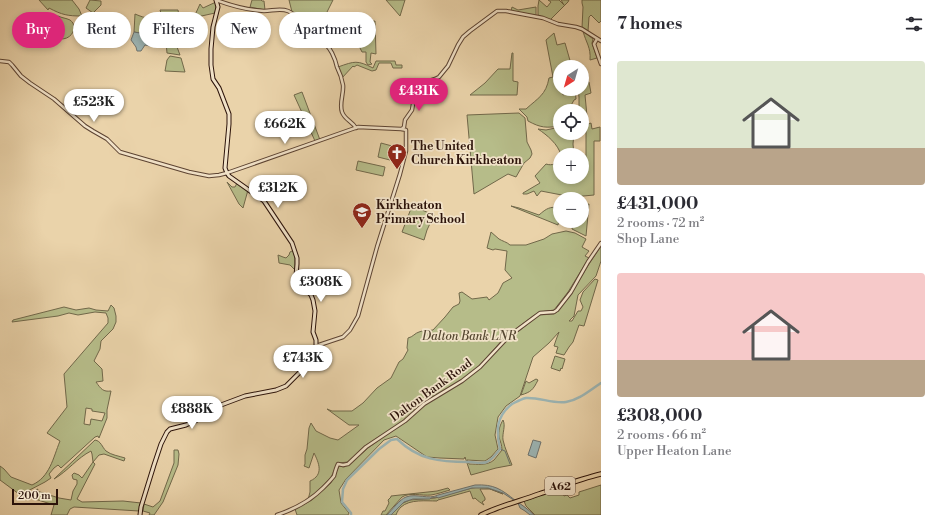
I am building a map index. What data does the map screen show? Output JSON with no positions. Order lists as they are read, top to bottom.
{
  "streets": {
    "main road": ["A62"],
    "street": ["Dalton Bank Road"]
  },
  "parks": ["Dalton Bank LNR"],
  "places": {
    "church": ["The United Church Kirkheaton"],
    "school or university": ["Kirkheaton Primary School"]
  },
  "scale_bar": "200 m",
  "north": "bottom left",
  "page": {
    "heading": "7 homes",
    "chip": [
      "Buy",
      "Rent",
      "Filters",
      "New",
      "Apartment"
    ],
    "list": [
      {
        "name": "£431,000",
        "note": "2 rooms · 72 m² · Shop Lane"
      },
      {
        "name": "£308,000",
        "note": "2 rooms · 66 m² · Upper Heaton Lane"
      }
    ],
    "map_buttons": ["+", "−"],
    "price": [
      "£431K",
      "£523K",
      "£662K",
      "£312K",
      "£308K",
      "£743K",
      "£888K"
    ],
    "scale": "200 m"
  }
}
